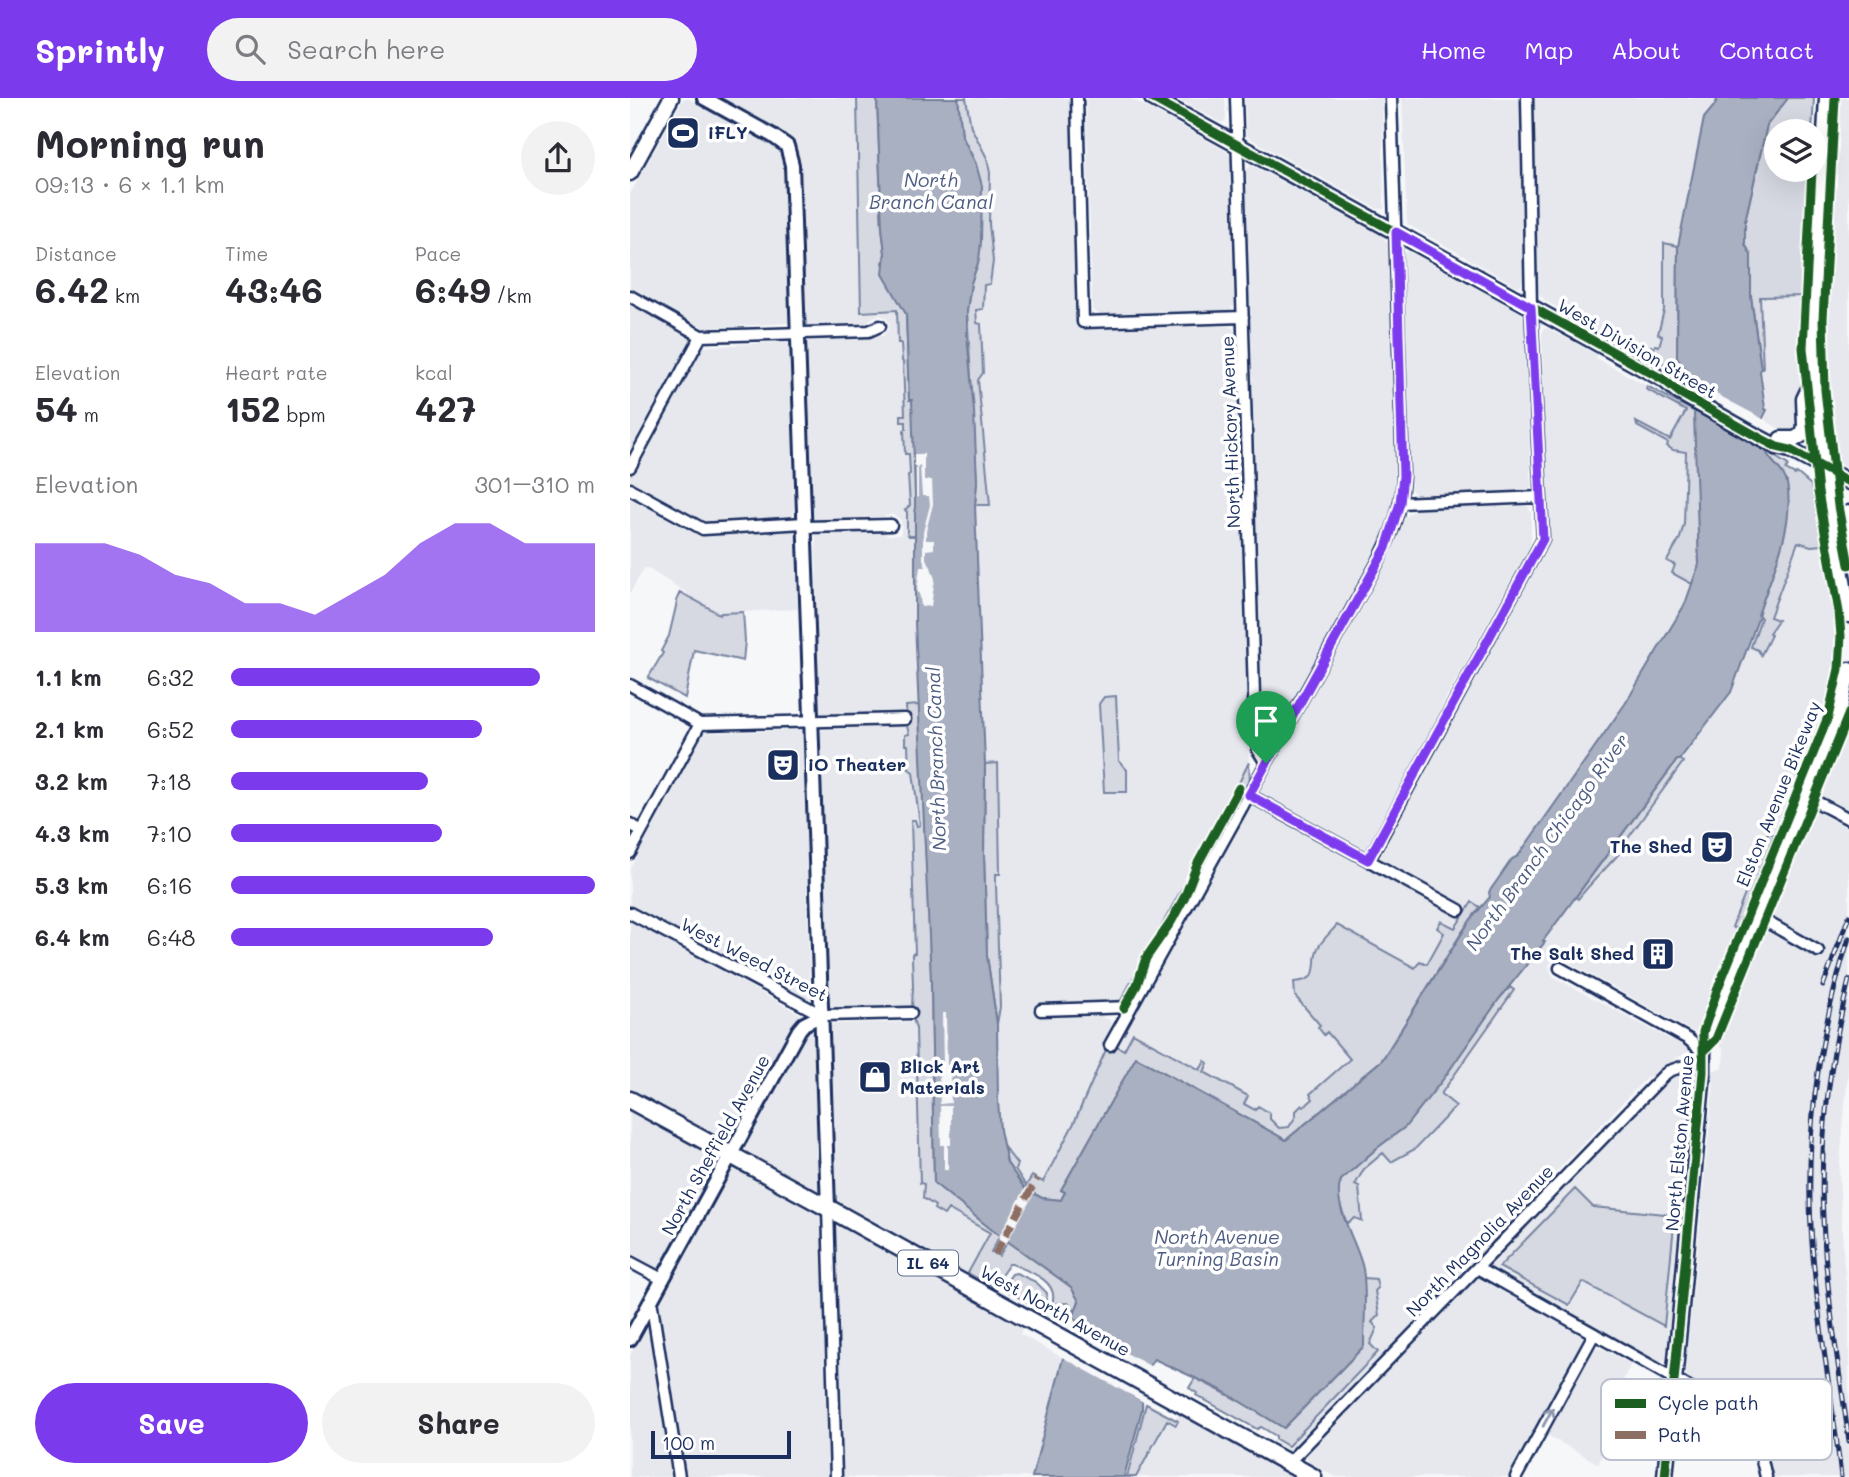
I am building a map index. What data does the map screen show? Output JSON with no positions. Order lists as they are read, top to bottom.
{
  "streets": {
    "main road": [
      "West Division Street",
      "North Elston Avenue",
      "IL 64",
      "West North Avenue"
    ],
    "street": [
      "North Hickory Avenue",
      "West Weed Street",
      "North Sheffield Avenue",
      "North Magnolia Avenue"
    ],
    "cycle path": ["Elston Avenue Bikeway"]
  },
  "crossings": [
    ["West Division Street", "North Hickory Avenue"],
    ["West Weed Street", "North Sheffield Avenue"],
    ["North Elston Avenue", "North Magnolia Avenue"],
    ["North Sheffield Avenue", "West North Avenue"],
    ["North Magnolia Avenue", "West North Avenue"]
  ],
  "water": ["North Branch Canal", "North Branch Chicago River", "North Avenue Turning Basin"],
  "places": {
    "sports": ["iFLY"],
    "theatre": ["iO Theater", "The Shed"],
    "building": ["The Salt Shed"],
    "shop": ["Blick Art Materials"]
  },
  "legend": ["Cycle path", "Path"],
  "scale_bar": "100 m",
  "page": {
    "header": "Sprintly",
    "search": "Search here",
    "nav": [
      "Home",
      "Map",
      "About",
      "Contact"
    ],
    "heading": ["Morning run", "09:13 · 6 × 1.1 km"],
    "stats": [
      ["Distance", "6.42 km"],
      ["Time", "43:46"],
      ["Pace", "6:49 /km"],
      ["Elevation", "54 m"],
      ["Heart rate", "152 bpm"],
      ["kcal", "427"]
    ],
    "chart": ["Elevation", "301–310 m"],
    "list": [
      {
        "name": "1.1 km",
        "note": "6:32"
      },
      {
        "name": "2.1 km",
        "note": "6:52"
      },
      {
        "name": "3.2 km",
        "note": "7:18"
      },
      {
        "name": "4.3 km",
        "note": "7:10"
      },
      {
        "name": "5.3 km",
        "note": "6:16"
      },
      {
        "name": "6.4 km",
        "note": "6:48"
      }
    ],
    "buttons": ["Save", "Share"],
    "scale": "100 m"
  }
}
